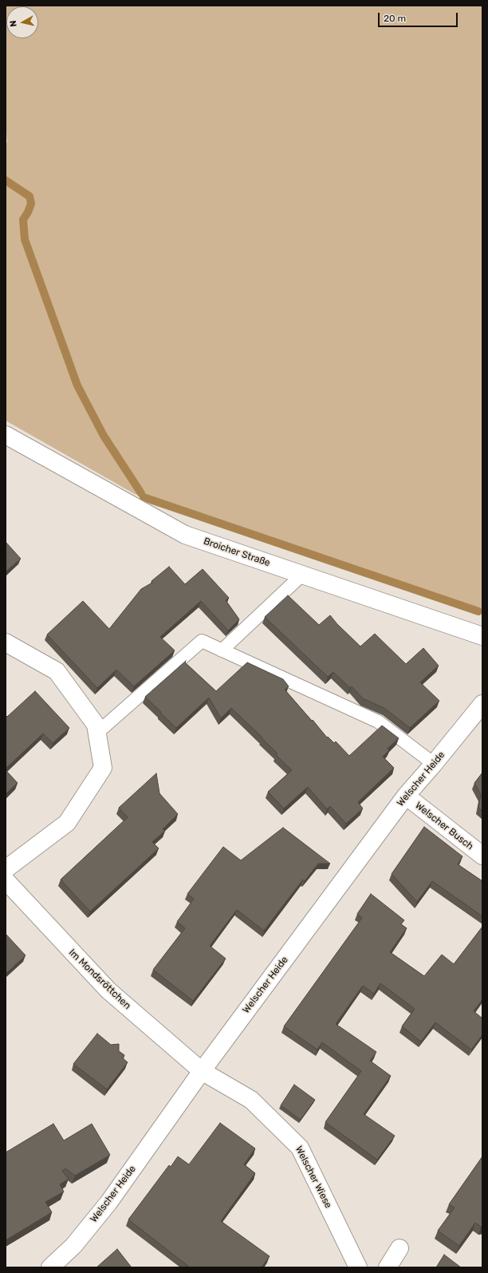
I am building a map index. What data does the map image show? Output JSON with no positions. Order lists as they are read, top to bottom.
{
  "streets": {
    "street": [
      "Broicher Straße",
      "Welscher Heide",
      "Welscher Busch",
      "Im Mondsröttchen",
      "Welscher Wiese"
    ]
  },
  "crossings": [
    ["Welscher Heide", "Welscher Busch"],
    ["Welscher Heide", "Im Mondsröttchen"],
    ["Welscher Heide", "Welscher Wiese"],
    ["Im Mondsröttchen", "Welscher Wiese"]
  ],
  "scale_bar": "20 m",
  "north": "left"
}
